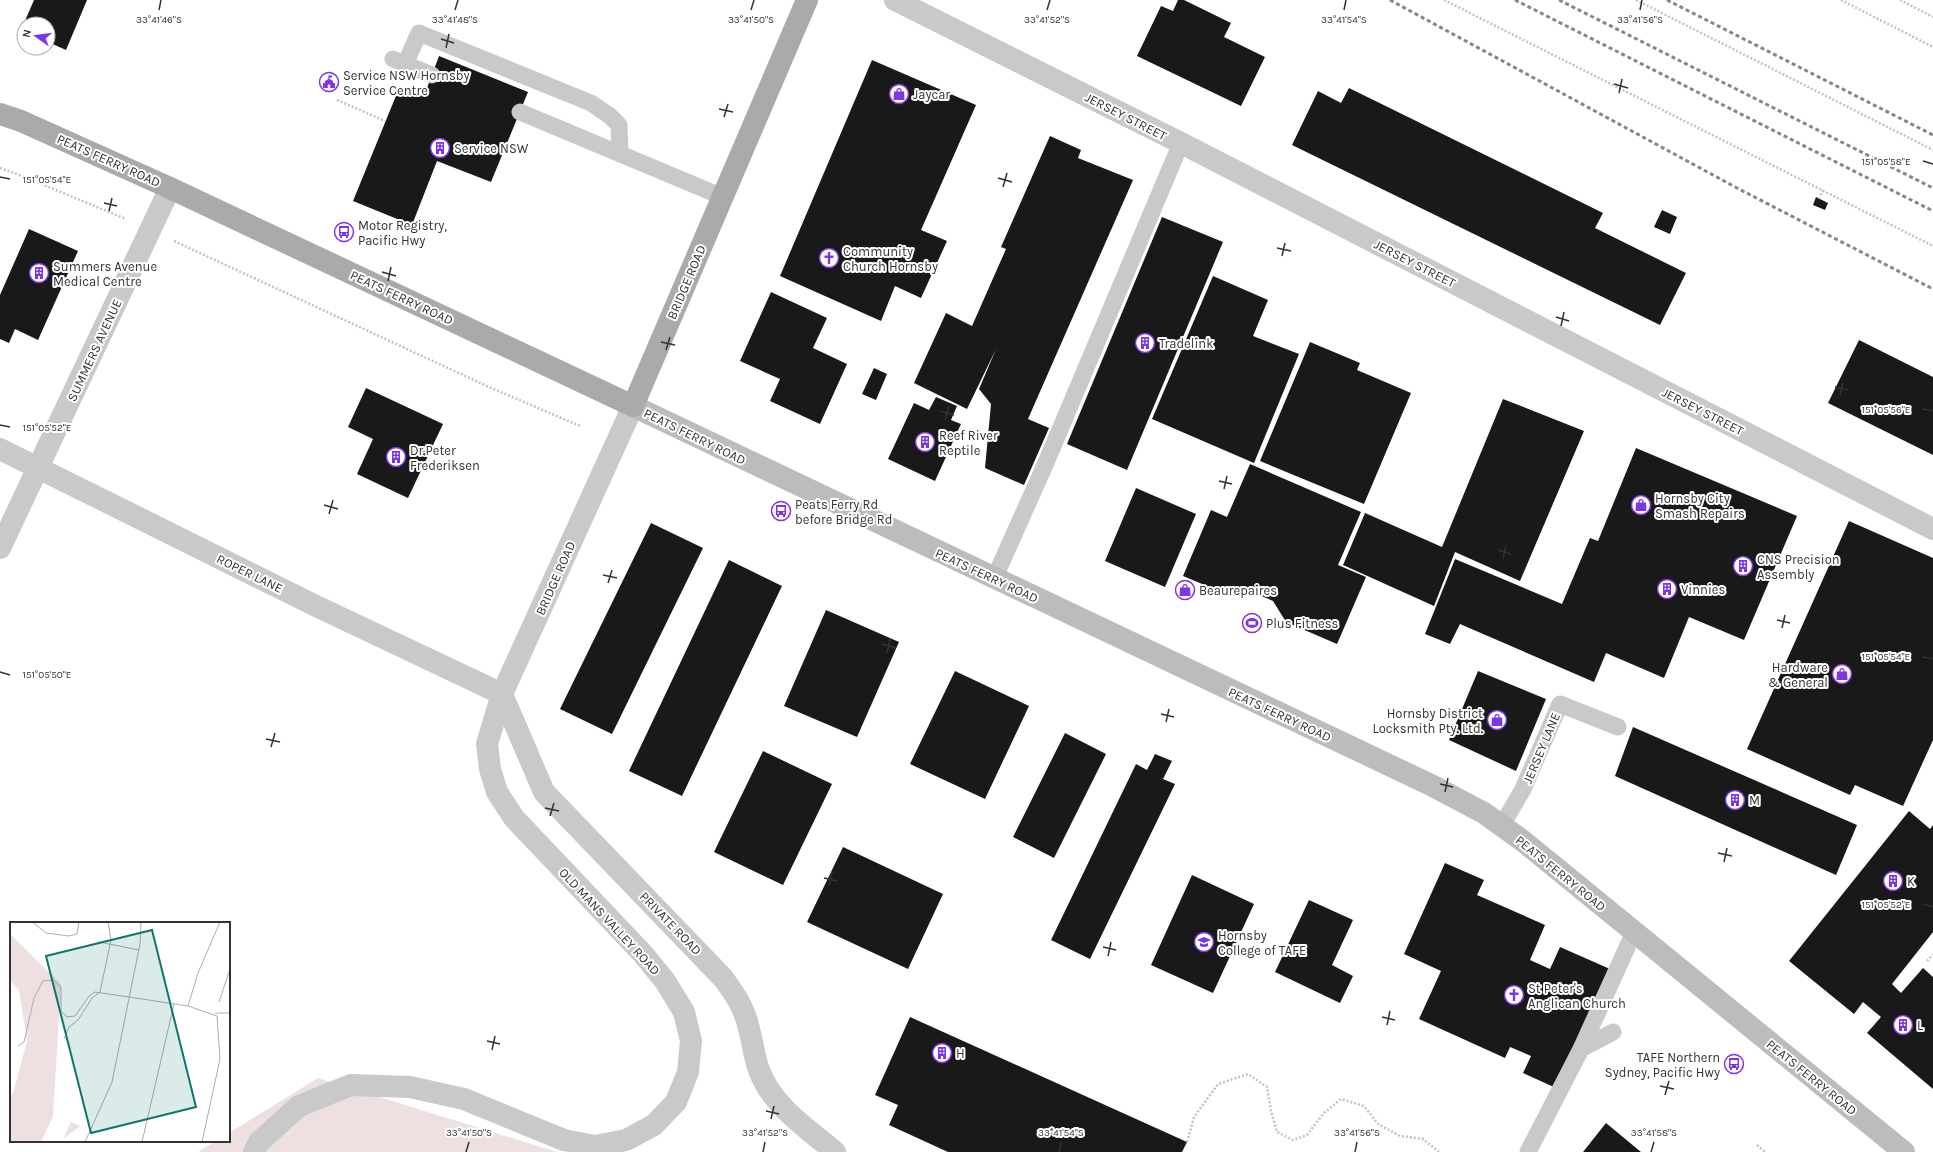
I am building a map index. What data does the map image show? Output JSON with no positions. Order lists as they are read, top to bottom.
{
  "streets": {
    "main road": ["PEATS FERRY ROAD", "BRIDGE ROAD"],
    "street": [
      "JERSEY STREET",
      "SUMMERS AVENUE",
      "ROPER LANE",
      "OLD MANS VALLEY ROAD",
      "PRIVATE ROAD"
    ],
    "lane": ["JERSEY LANE"]
  },
  "crossings": [
    ["PEATS FERRY ROAD", "BRIDGE ROAD"],
    ["PEATS FERRY ROAD", "SUMMERS AVENUE"],
    ["PEATS FERRY ROAD", "JERSEY LANE"],
    ["BRIDGE ROAD", "ROPER LANE"],
    ["BRIDGE ROAD", "OLD MANS VALLEY ROAD"],
    ["BRIDGE ROAD", "PRIVATE ROAD"],
    ["SUMMERS AVENUE", "ROPER LANE"],
    ["ROPER LANE", "OLD MANS VALLEY ROAD"],
    ["ROPER LANE", "PRIVATE ROAD"],
    ["OLD MANS VALLEY ROAD", "PRIVATE ROAD"]
  ],
  "places": {
    "public building": ["Service NSW Hornsby Service Centre"],
    "shop": [
      "Jaycar",
      "Hornsby City Smash Repairs",
      "Beaurepaires",
      "Hardware & General",
      "Hornsby District Locksmith Pty. Ltd."
    ],
    "building": [
      "Service NSW",
      "Summers Avenue Medical Centre",
      "Tradelink",
      "Reef River Reptile",
      "Dr.Peter Frederiksen",
      "CNS Precision Assembly",
      "Vinnies",
      "M",
      "K",
      "L",
      "H"
    ],
    "bus stop": ["Motor Registry, Pacific Hwy", "Peats Ferry Rd before Bridge Rd", "TAFE Northern Sydney, Pacific Hwy"],
    "church": ["Community Church Hornsby", "St Peter's Anglican Church"],
    "sports": ["Plus Fitness"],
    "school or university": ["Hornsby College of TAFE"]
  },
  "north": "left",
  "coordinates": [
    "33°41'46\"S",
    "33°41'48\"S",
    "33°41'50\"S",
    "33°41'52\"S",
    "33°41'54\"S",
    "33°41'56\"S",
    "151°05'58\"E",
    "151°05'54\"E",
    "151°05'56\"E",
    "151°05'52\"E",
    "151°05'50\"E",
    "33°41'58\"S"
  ]
}
